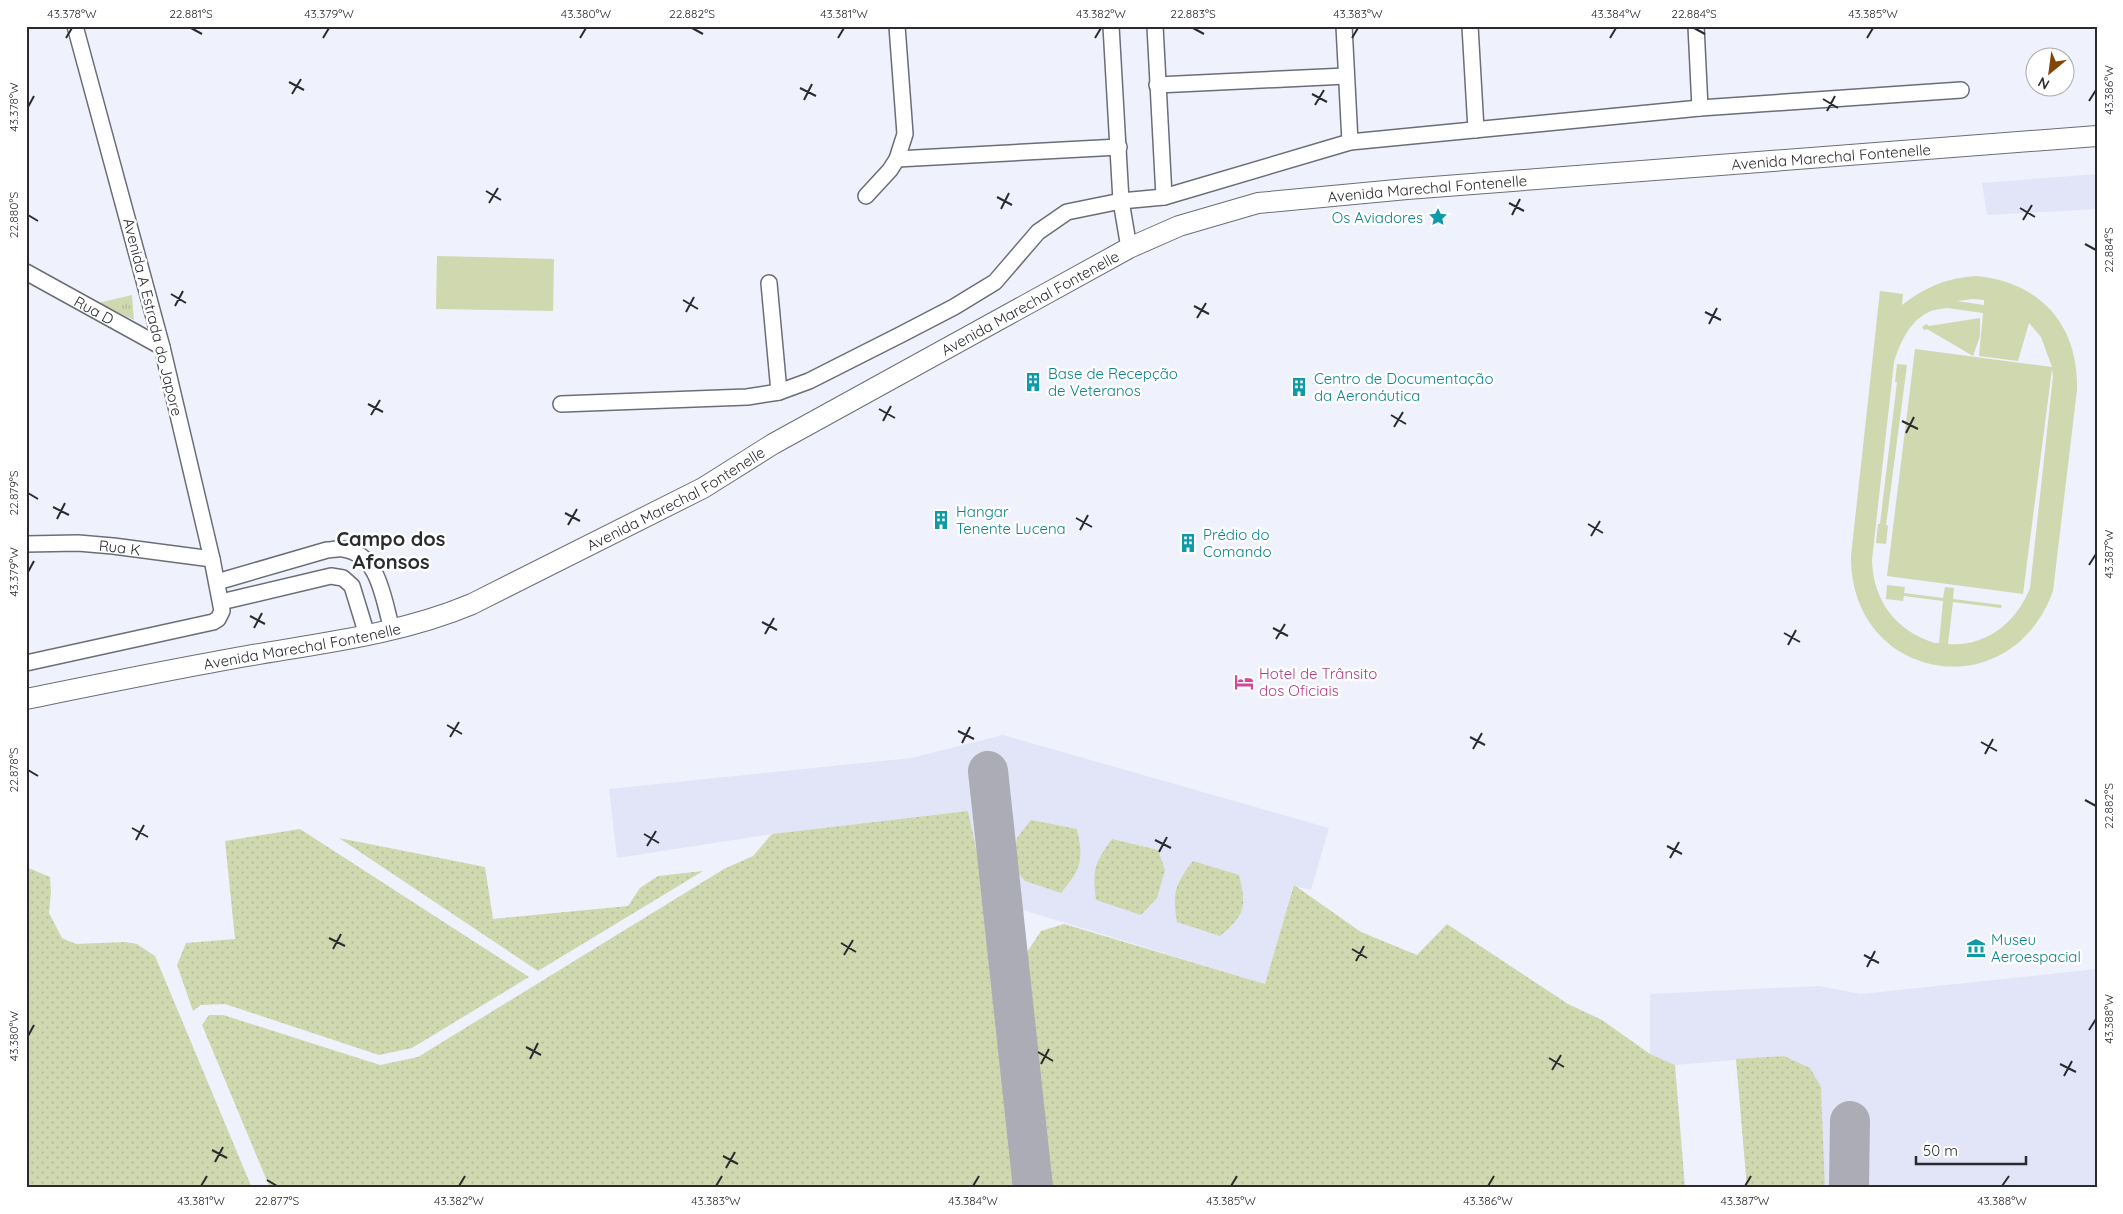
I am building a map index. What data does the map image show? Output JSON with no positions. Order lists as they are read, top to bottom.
{
  "streets": {
    "main road": ["Avenida Marechal Fontenelle"],
    "street": ["Rua D", "Avenida A Estrada do Japore", "Rua K"]
  },
  "crossings": [
    ["Rua D", "Avenida A Estrada do Japore"],
    ["Avenida A Estrada do Japore", "Rua K"]
  ],
  "districts": ["Campo dos Afonsos"],
  "places": {
    "place": ["Os Aviadores"],
    "building": [
      "Base de Recepção de Veteranos",
      "Centro de Documentação da Aeronáutica",
      "Hangar Tenente Lucena",
      "Prédio do Comando"
    ],
    "hotel": ["Hotel de Trânsito dos Oficiais"],
    "museum": ["Museu Aeroespacial"]
  },
  "scale_bar": "50 m",
  "north": "bottom left",
  "coordinates": [
    "43.378°W",
    "22.881°S",
    "43.379°W",
    "43.380°W",
    "22.882°S",
    "43.381°W",
    "43.382°W",
    "22.883°S",
    "43.383°W",
    "43.384°W",
    "22.884°S",
    "43.385°W",
    "43.386°W",
    "22.880°S",
    "22.879°S",
    "43.387°W",
    "22.878°S",
    "43.388°W",
    "22.877°S"
  ]
}
